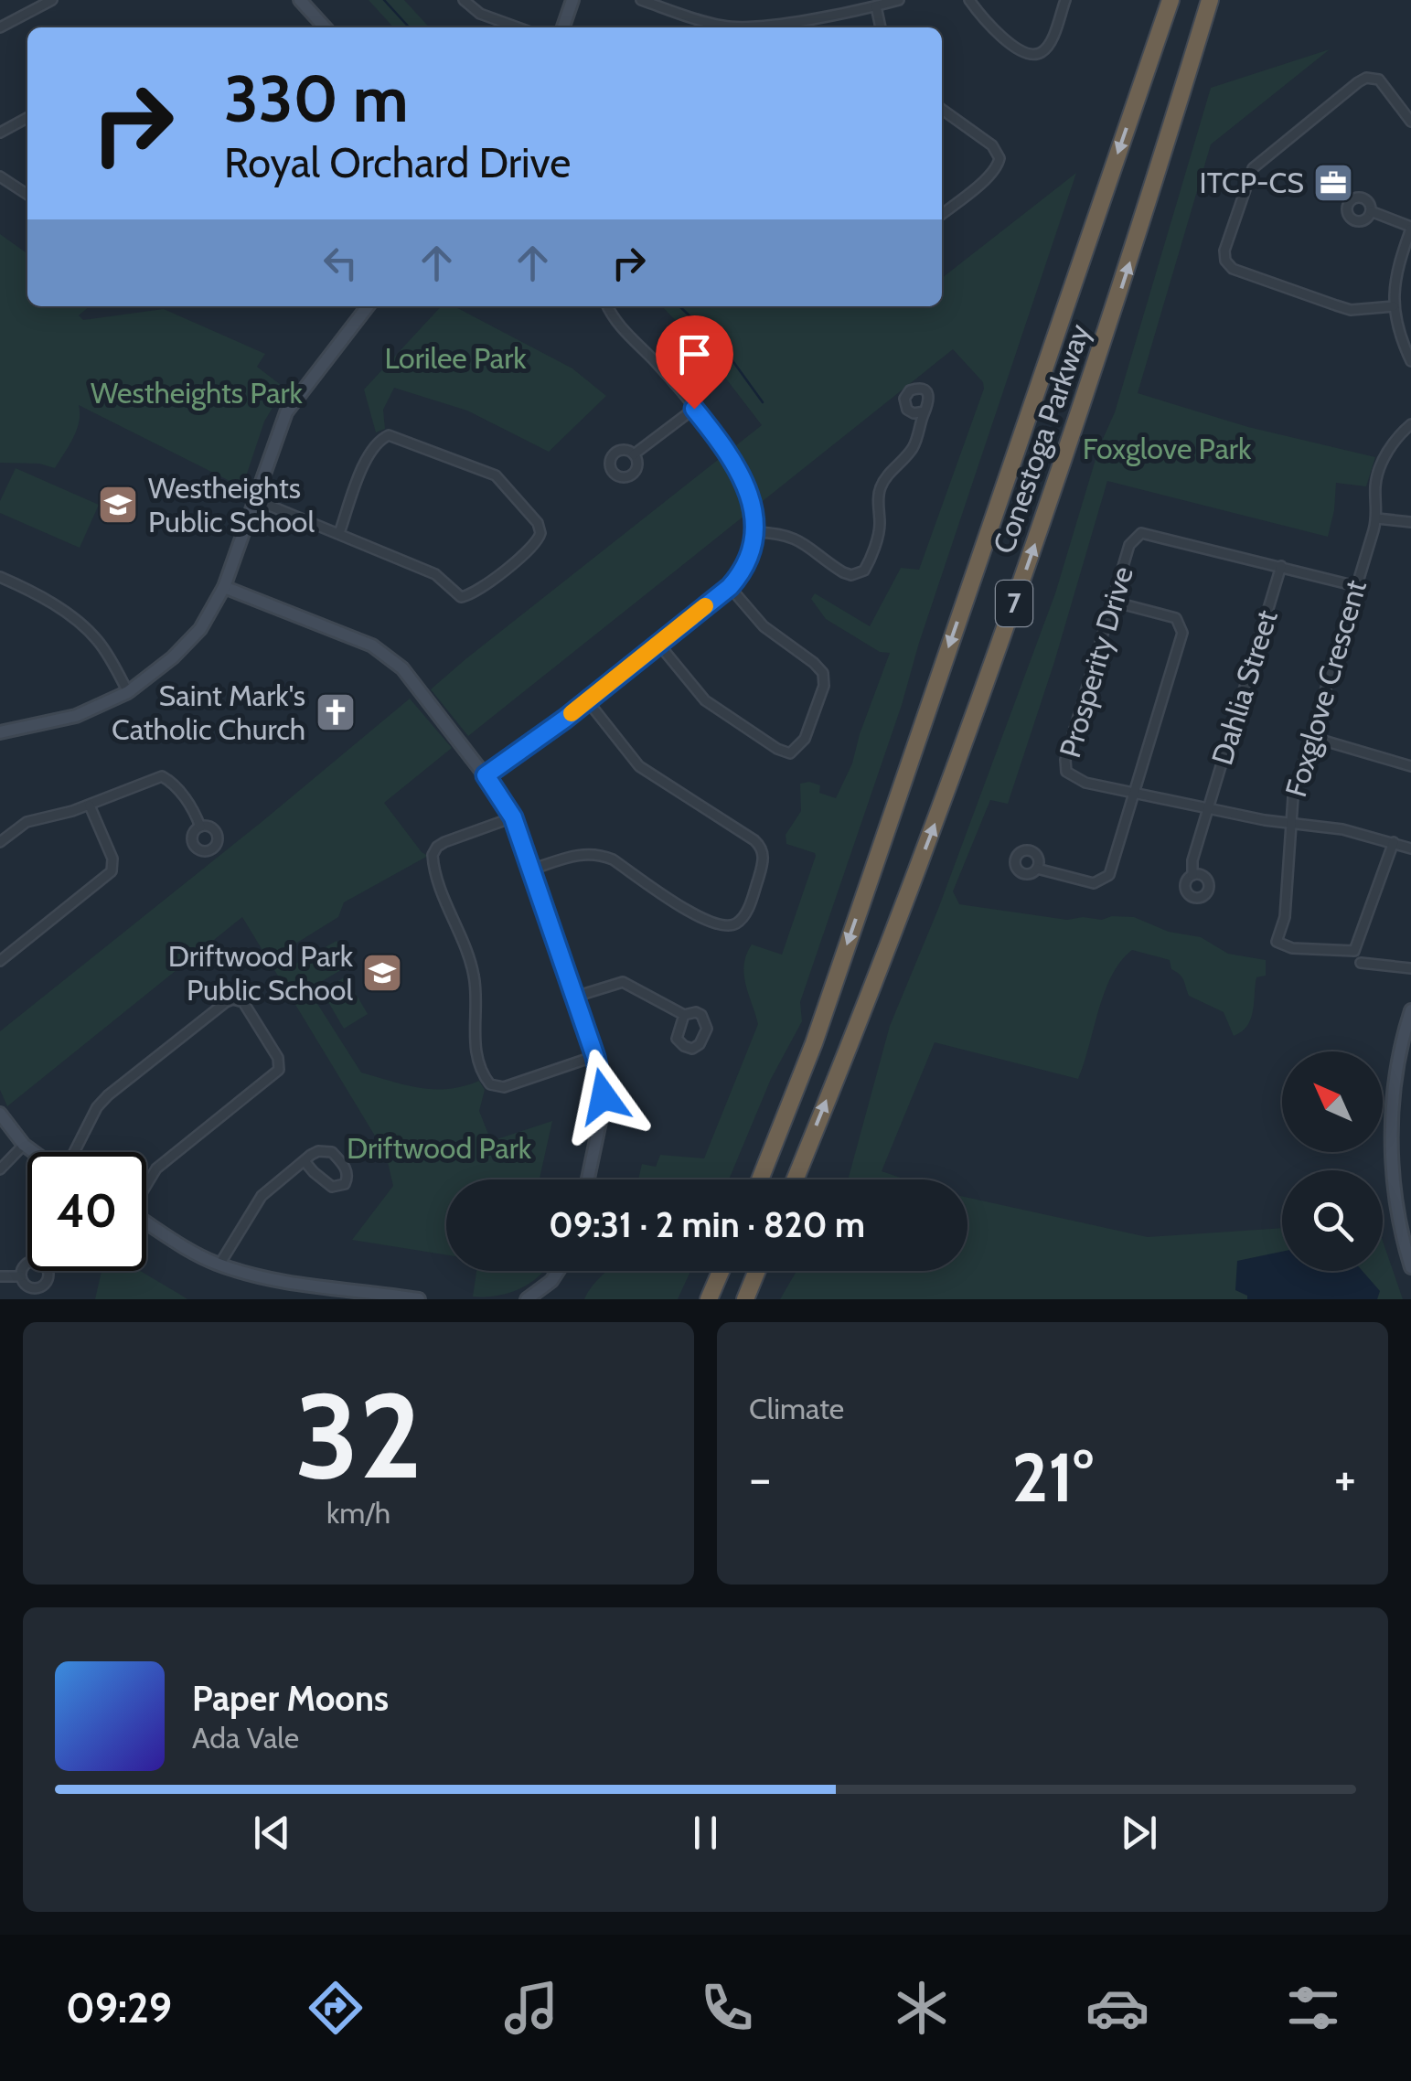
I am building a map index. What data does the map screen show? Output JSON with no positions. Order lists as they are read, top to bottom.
{
  "streets": {
    "highway": ["Conestoga Parkway", "7"],
    "street": ["Prosperity Drive", "Dahlia Street", "Foxglove Crescent"]
  },
  "crossings": [
    ["Prosperity Drive", "Dahlia Street"],
    ["Prosperity Drive", "Foxglove Crescent"]
  ],
  "parks": [
    "Lorilee Park",
    "Westheights Park",
    "Foxglove Park",
    "Driftwood Park"
  ],
  "places": {
    "office": ["ITCP-CS"],
    "school or university": ["Westheights Public School", "Driftwood Park Public School"],
    "church": ["Saint Mark's Catholic Church"]
  },
  "north": "top left",
  "page": {
    "turn": ["330 m", "Royal Orchard Drive"],
    "limit": "40",
    "trip": "09:31 · 2 min · 820 m",
    "tile": [
      ["32", "km/h"],
      "Climate"
    ],
    "heat": ["−", "21°", "+"],
    "song": ["Paper Moons", "Ada Vale"],
    "tabs": "09:29"
  }
}
